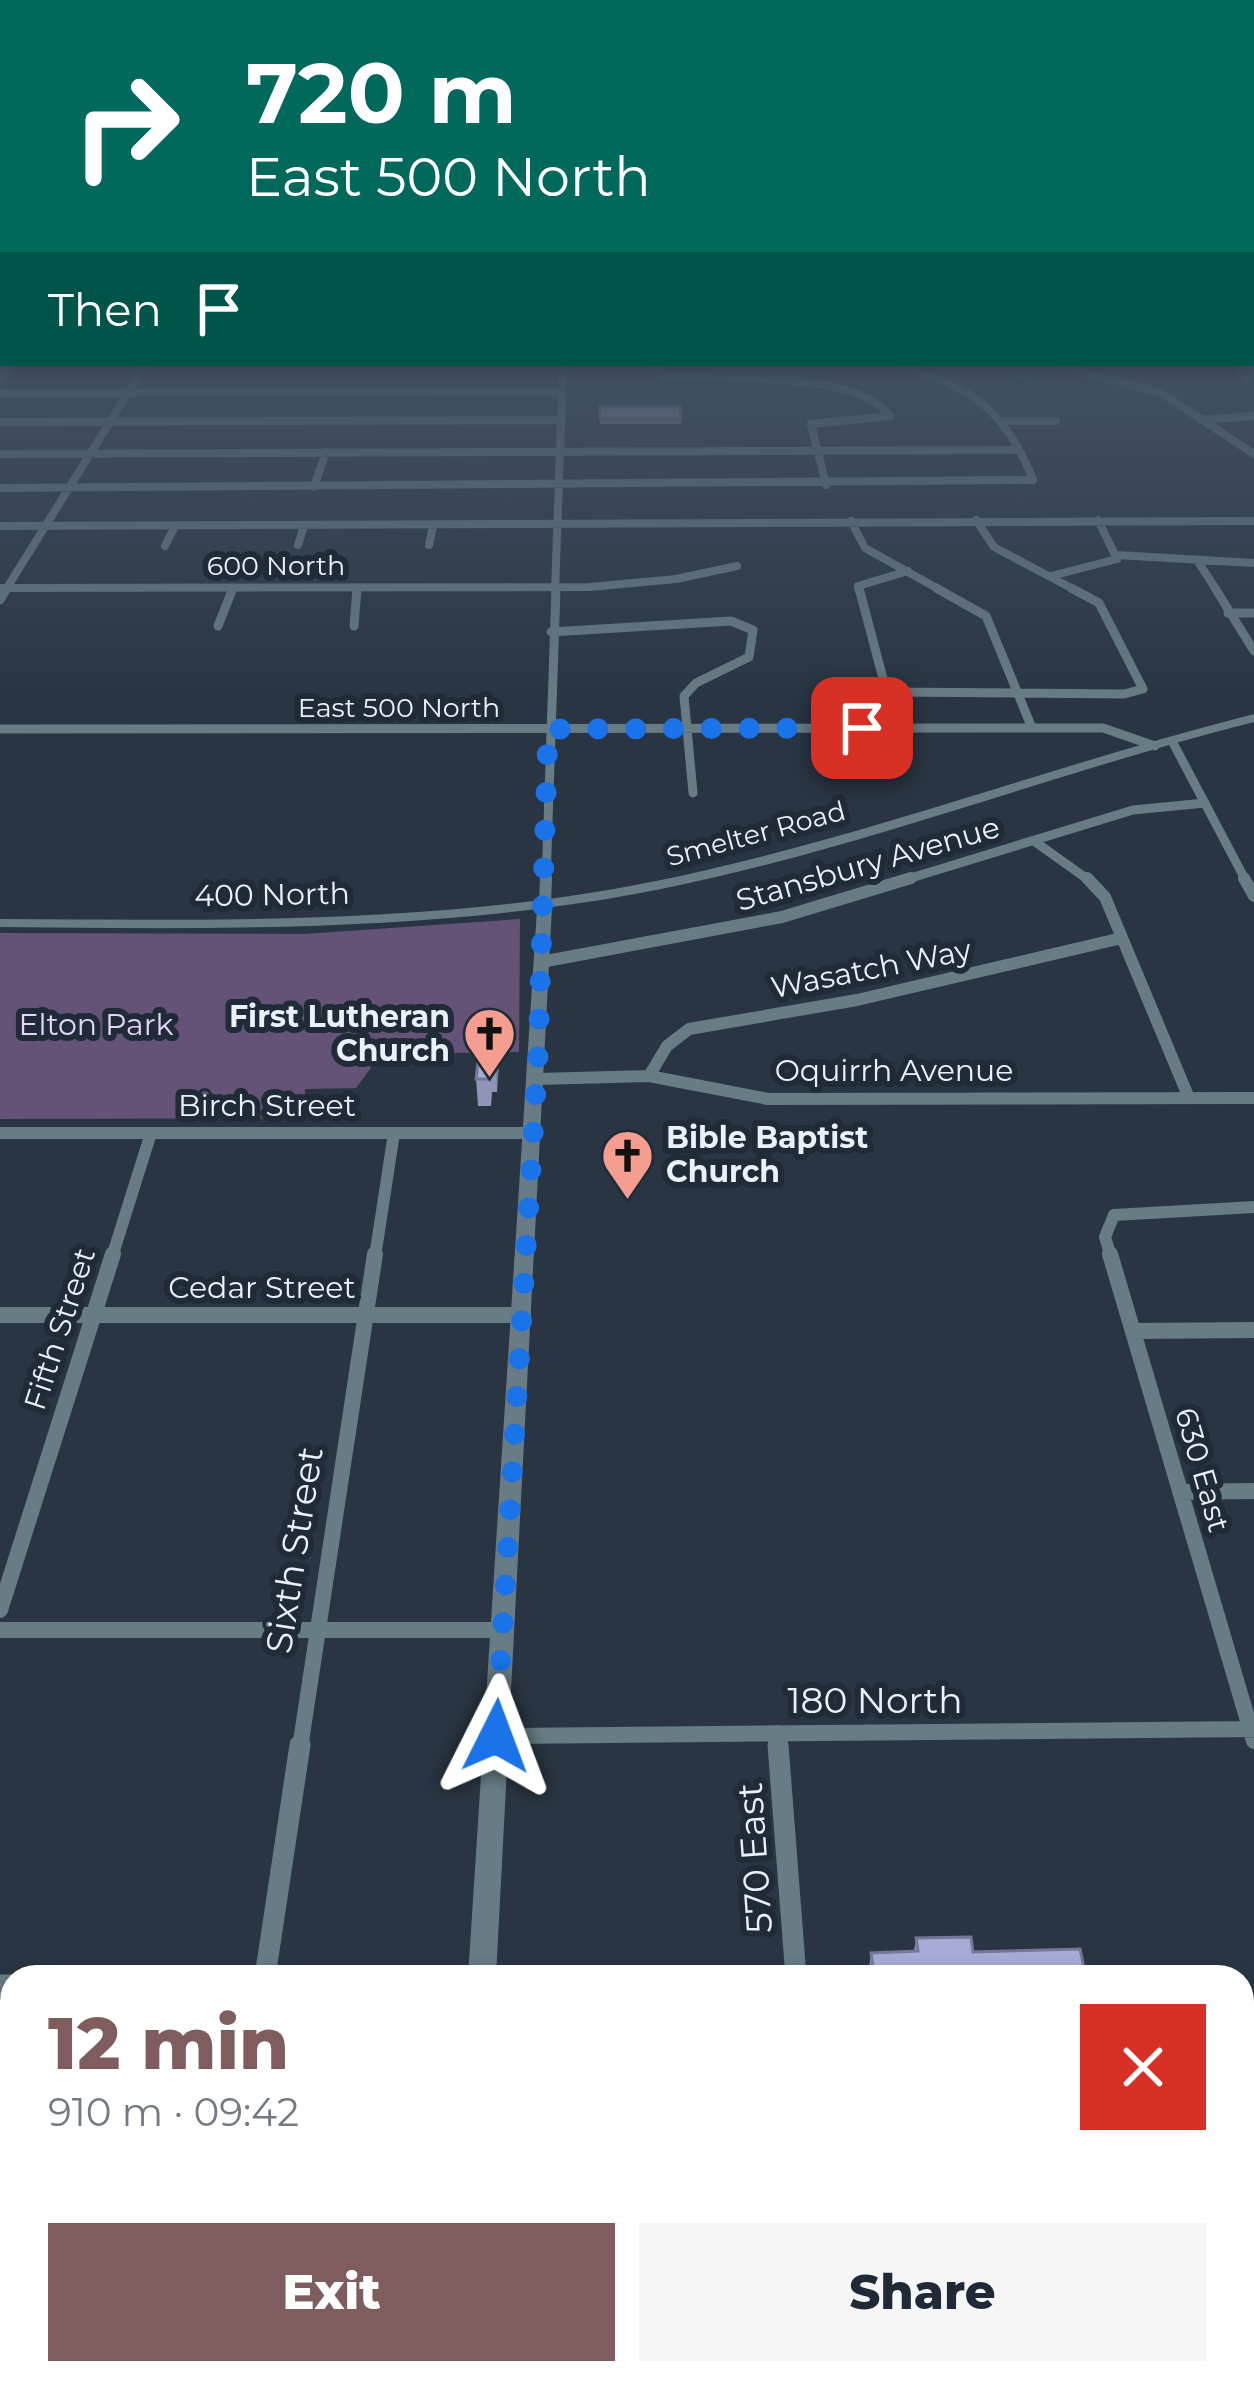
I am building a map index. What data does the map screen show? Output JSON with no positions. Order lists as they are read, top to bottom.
{
  "streets": {
    "street": [
      "600 North",
      "East 500 North",
      "Smelter Road",
      "Stansbury Avenue",
      "400 North",
      "Wasatch Way",
      "Oquirrh Avenue",
      "Birch Street",
      "Cedar Street",
      "Fifth Street",
      "630 East",
      "Sixth Street",
      "180 North",
      "570 East"
    ]
  },
  "crossings": [
    ["East 500 North", "Smelter Road"],
    ["Smelter Road", "400 North"],
    ["Wasatch Way", "Oquirrh Avenue"],
    ["Birch Street", "Fifth Street"],
    ["Birch Street", "Sixth Street"],
    ["Cedar Street", "Fifth Street"],
    ["Cedar Street", "Sixth Street"],
    ["630 East", "180 North"],
    ["180 North", "570 East"]
  ],
  "parks": ["Elton Park"],
  "places": {
    "church": ["First Lutheran Church", "Bible Baptist Church"]
  },
  "page": {
    "turn": ["720 m", "East 500 North"],
    "then": "Then",
    "heading": ["12 min", "910 m · 09:42"],
    "buttons": ["Exit", "Share"]
  }
}
